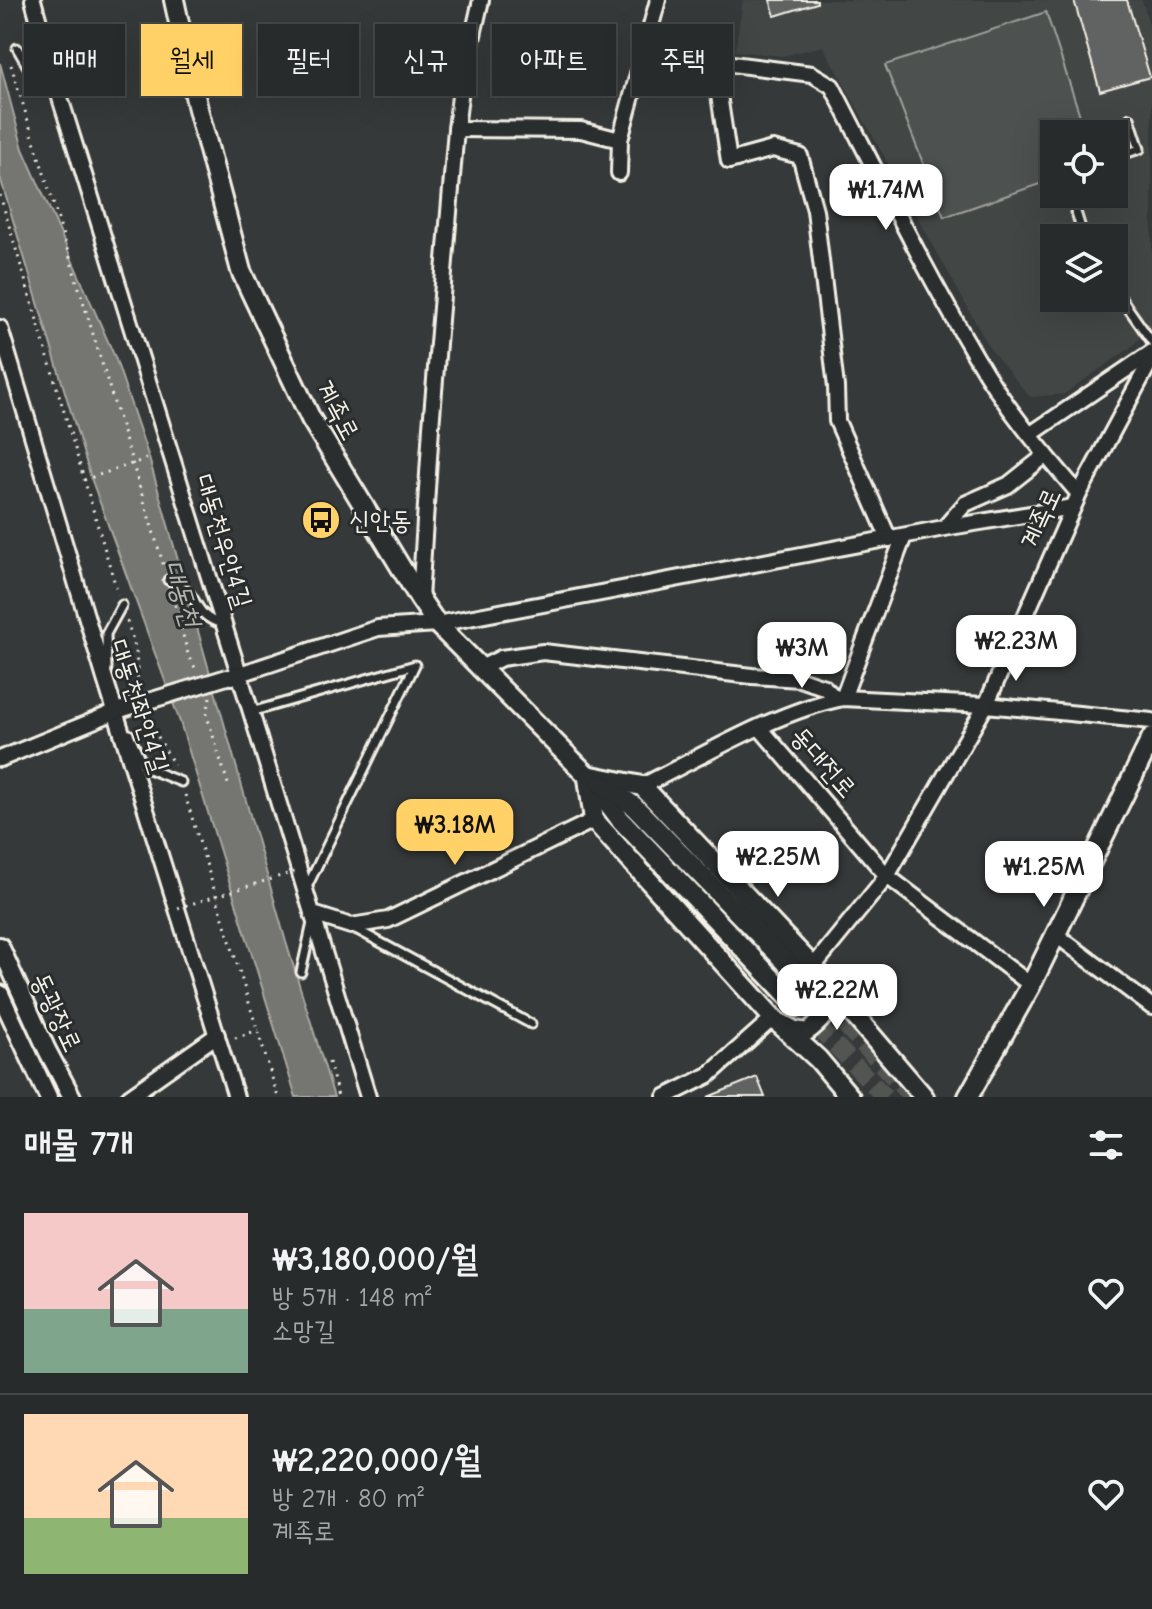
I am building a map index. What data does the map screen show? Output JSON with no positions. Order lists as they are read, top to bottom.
{
  "streets": {
    "main road": ["계족로"],
    "street": [
      "대동천우안4길",
      "대동천좌안4길",
      "동대전로",
      "동광장로"
    ]
  },
  "crossings": [
    ["계족로", "동대전로"]
  ],
  "water": ["대동천"],
  "places": {
    "bus stop": ["신안동"]
  },
  "page": {
    "chip": [
      "매매",
      "월세",
      "필터",
      "신규",
      "아파트",
      "주택"
    ],
    "price": [
      "₩1.74M",
      "₩2.23M",
      "₩3M",
      "₩3.18M",
      "₩2.25M",
      "₩1.25M",
      "₩2.22M"
    ],
    "heading": "매물 7개",
    "list": [
      {
        "name": "₩3,180,000/월",
        "note": "방 5개 · 148 m² · 소망길"
      },
      {
        "name": "₩2,220,000/월",
        "note": "방 2개 · 80 m² · 계족로"
      }
    ]
  }
}
